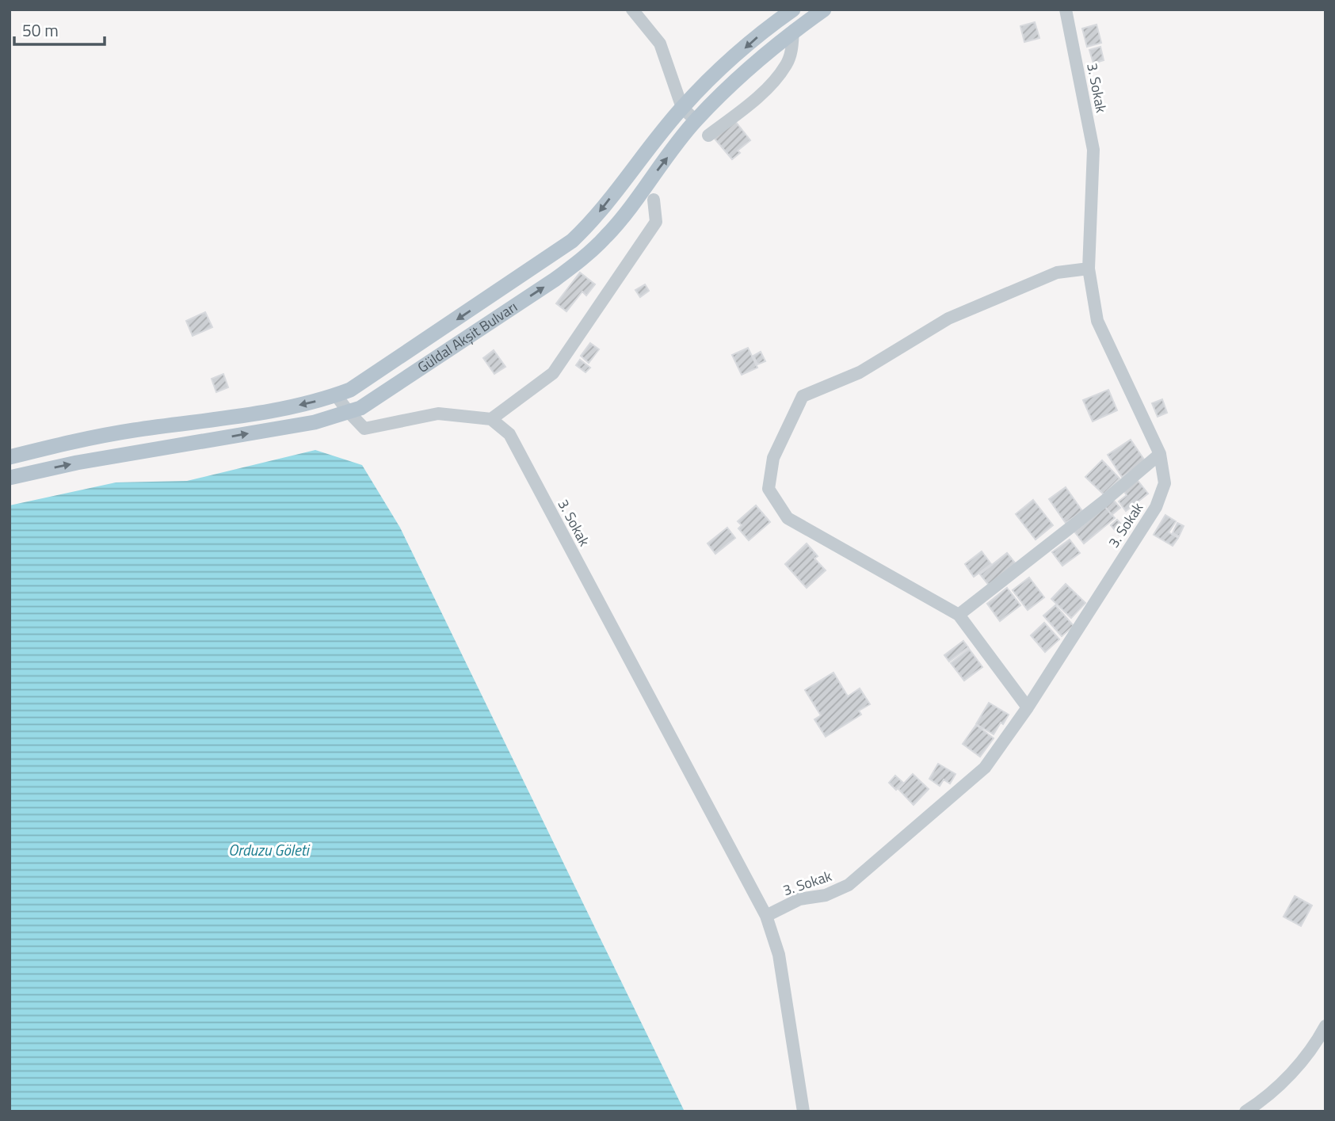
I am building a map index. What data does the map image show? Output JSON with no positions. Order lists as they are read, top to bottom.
{
  "streets": {
    "main road": ["Güldal Akşit Bulvarı"],
    "street": ["3. Sokak"]
  },
  "water": ["Orduzu Göleti"],
  "scale_bar": "50 m"
}
